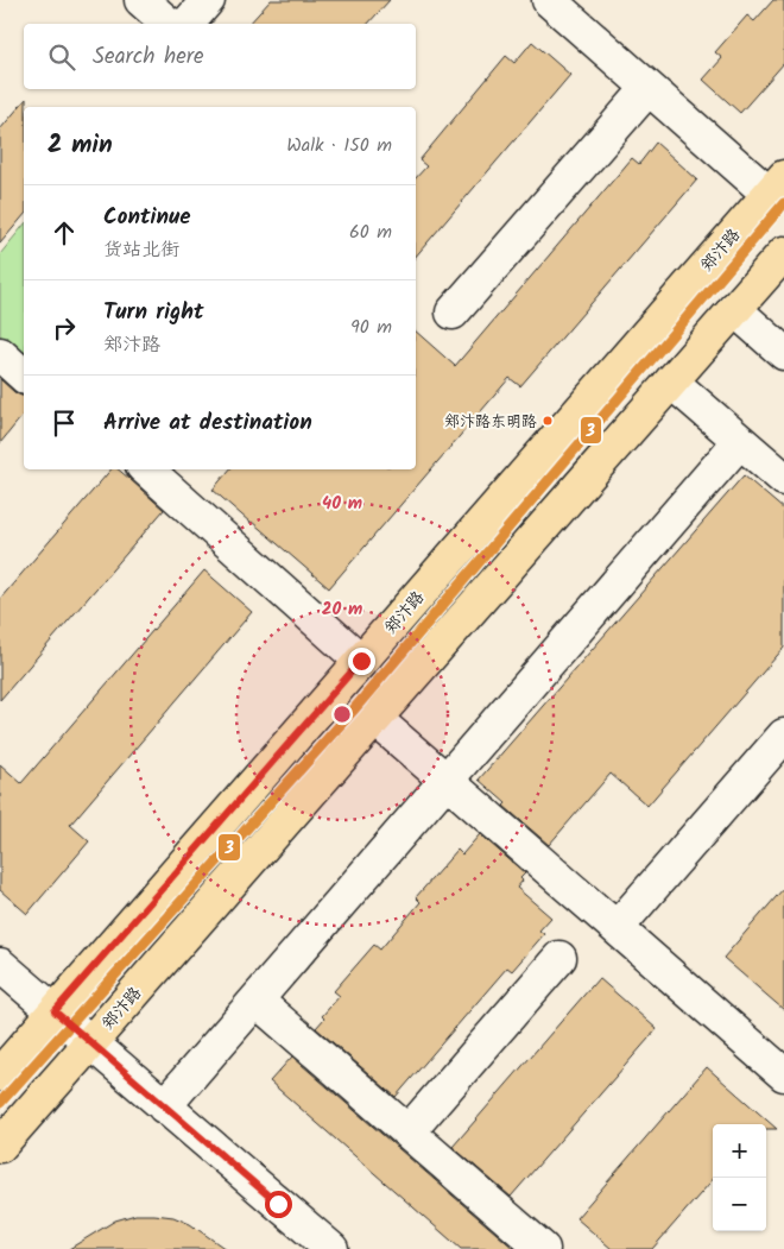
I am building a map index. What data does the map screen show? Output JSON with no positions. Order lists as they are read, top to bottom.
{
  "streets": {
    "main road": ["郑汴路"]
  },
  "places": ["郑汴路东明路"],
  "lines": ["transit line 3"],
  "page": {
    "search": "Search here",
    "heading": ["2 min", "Walk · 150 m"],
    "list": [
      ["Continue", "货站北街", "60 m"],
      ["Turn right", "郑汴路", "90 m"],
      "Arrive at destination"
    ],
    "map_buttons": ["+", "−"]
  },
  "rings": ["40 m", "20 m"]
}
